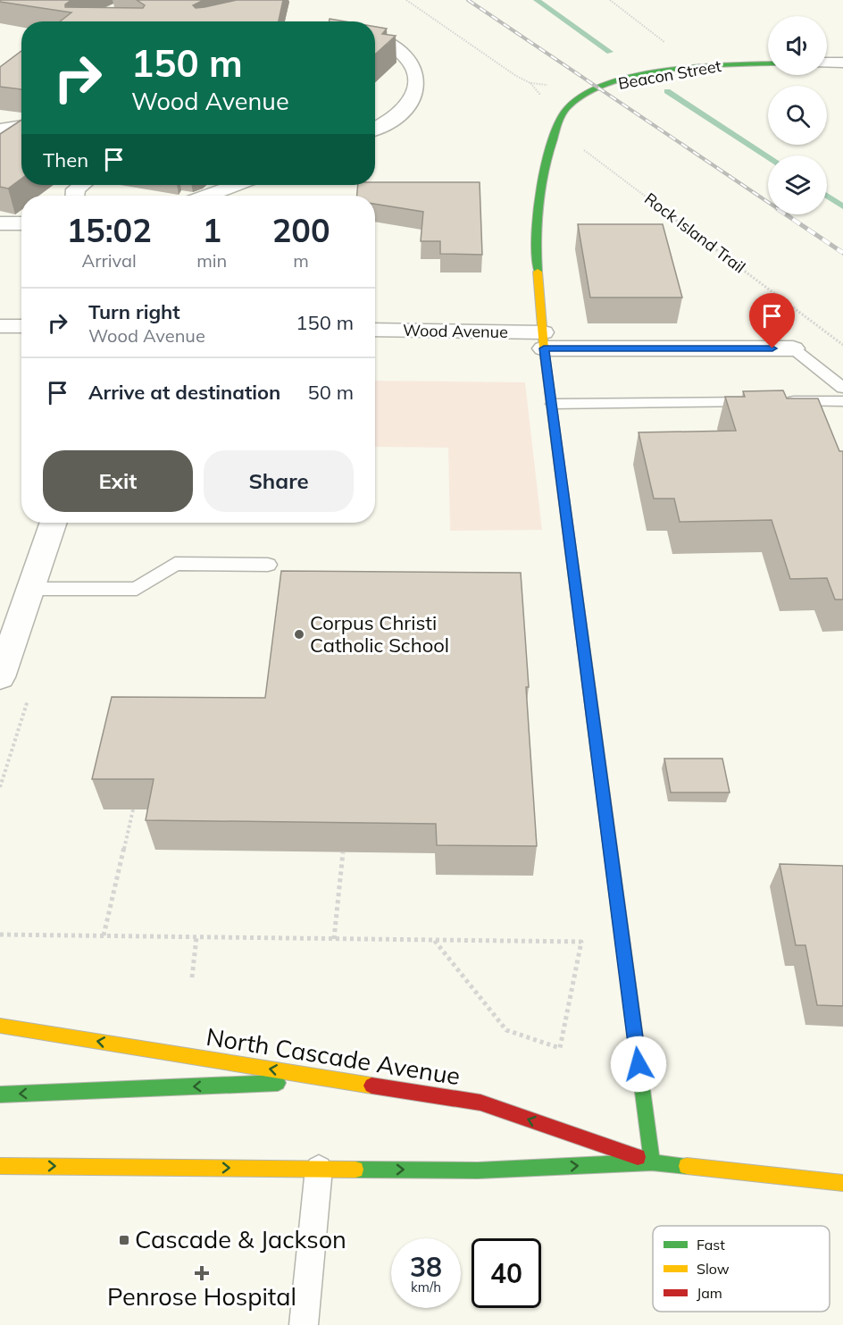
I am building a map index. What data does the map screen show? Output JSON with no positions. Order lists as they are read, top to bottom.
{
  "streets": {
    "street": ["Beacon Street", "Wood Avenue", "North Cascade Avenue"],
    "path": ["Rock Island Trail"]
  },
  "crossings": [
    ["Beacon Street", "Wood Avenue"]
  ],
  "places": {
    "other": ["Corpus Christi Catholic School"],
    "transit": ["Cascade & Jackson"],
    "health": ["Penrose Hospital"]
  },
  "legend": ["Fast", "Slow", "Jam"],
  "page": {
    "turn": ["150 m", "Wood Avenue"],
    "then": "Then",
    "eta": [
      "15:02",
      "Arrival",
      "1",
      "min",
      "200",
      "m"
    ],
    "list": [
      {
        "name": "Turn right",
        "note": "Wood Avenue",
        "value": "150 m"
      },
      {
        "name": "Arrive at destination",
        "value": "50 m"
      }
    ],
    "buttons": ["Exit", "Share"],
    "speed": "38 km/h",
    "limit": "40"
  }
}
